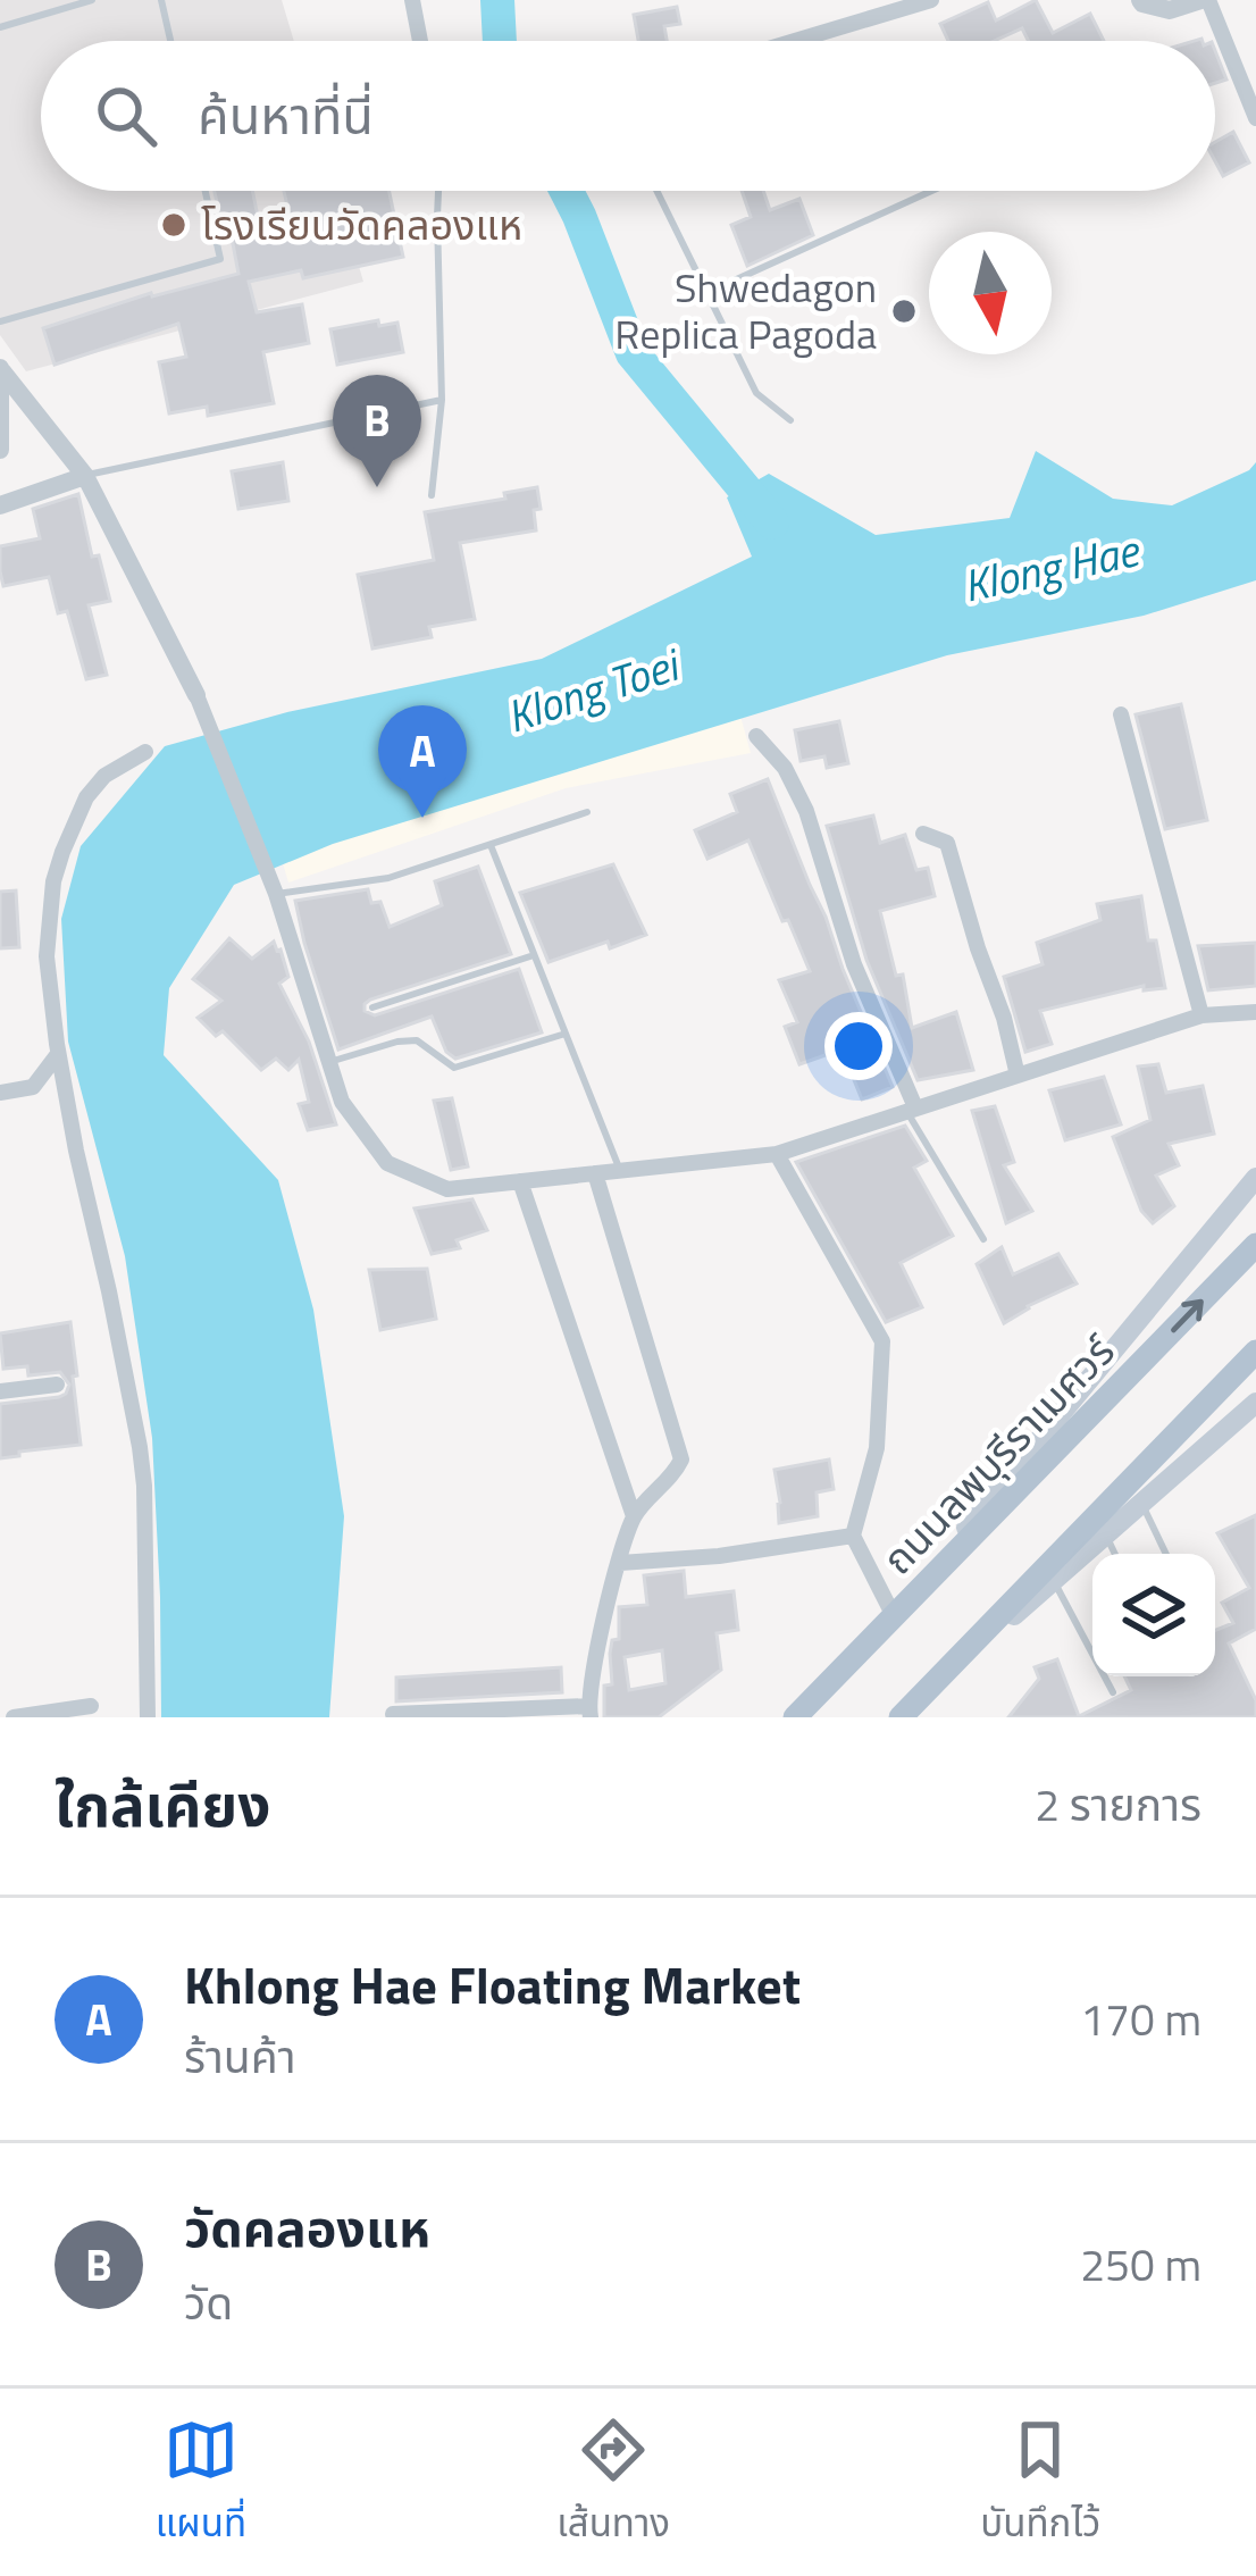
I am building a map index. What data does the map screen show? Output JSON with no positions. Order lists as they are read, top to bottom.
{
  "streets": {
    "main road": ["ถนนลพบุรีราเมศวร์"]
  },
  "water": ["Klong Hae", "Klong Toei"],
  "places": ["โรงเรียนวัดคลองแห", "Shwedagon Replica Pagoda"],
  "north": "bottom",
  "page": {
    "search": "ค้นหาที่นี่",
    "pins": ["B", "A"],
    "heading": ["ใกล้เคียง", "2 รายการ"],
    "list": [
      {
        "mark": "A",
        "name": "Khlong Hae Floating Market",
        "note": "ร้านค้า",
        "value": "170 m"
      },
      {
        "mark": "B",
        "name": "วัดคลองแห",
        "note": "วัด",
        "value": "250 m"
      }
    ],
    "nav": ["แผนที่", "เส้นทาง", "บันทึกไว้"]
  }
}
